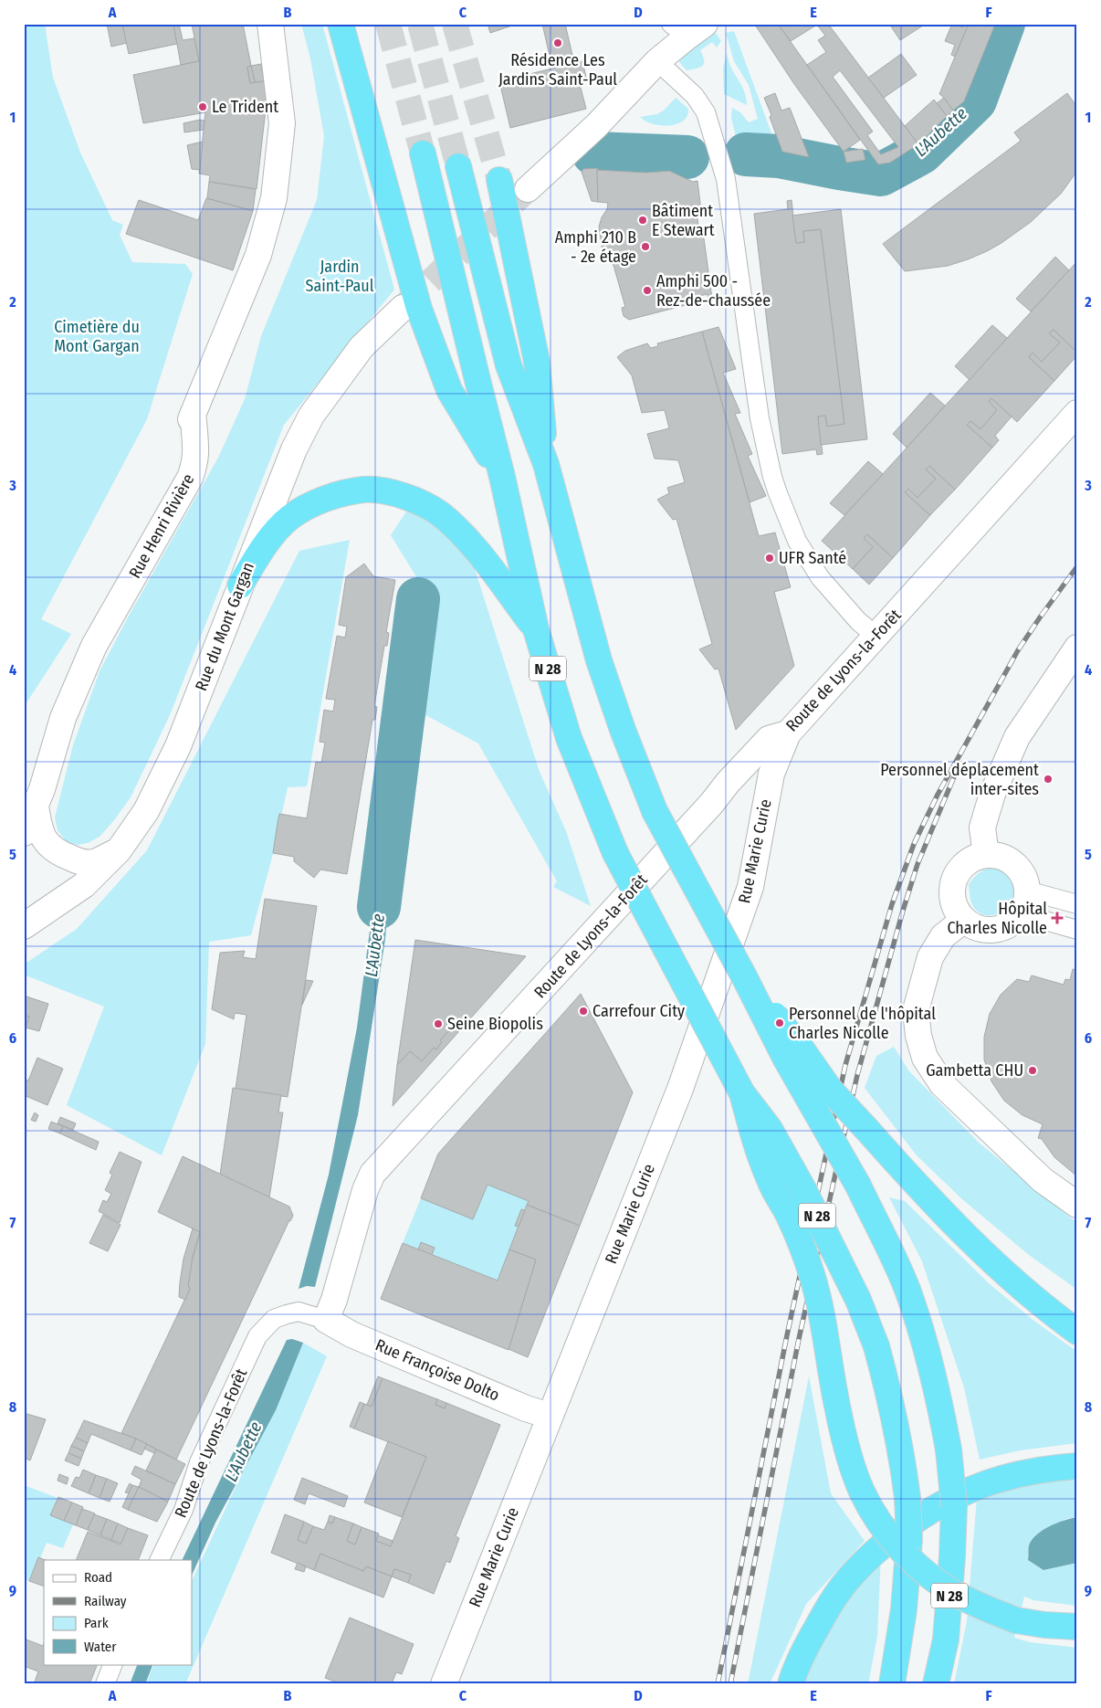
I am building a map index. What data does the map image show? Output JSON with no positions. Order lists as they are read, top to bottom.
{
  "streets": {
    "highway": ["N 28"],
    "street": [
      "Rue Henri Rivière",
      "Rue du Mont Gargan",
      "Route de Lyons-la-Forêt",
      "Rue Marie Curie",
      "Rue Françoise Dolto"
    ]
  },
  "crossings": [
    ["Route de Lyons-la-Forêt", "Rue Marie Curie"],
    ["Route de Lyons-la-Forêt", "Rue Françoise Dolto"],
    ["Rue Marie Curie", "Rue Françoise Dolto"]
  ],
  "water": ["L'Aubette"],
  "parks": ["Jardin Saint-Paul", "Cimetière du Mont Gargan"],
  "places": {
    "other": [
      "Résidence Les Jardins Saint-Paul",
      "Le Trident",
      "Bâtiment E Stewart",
      "Amphi 210 B - 2e étage",
      "Amphi 500 - Rez-de-chaussée",
      "UFR Santé",
      "Personnel déplacement inter-sites",
      "Carrefour City",
      "Personnel de l'hôpital Charles Nicolle",
      "Seine Biopolis",
      "Gambetta CHU"
    ],
    "health": ["Hôpital Charles Nicolle"]
  },
  "legend": [
    "Road",
    "Railway",
    "Park",
    "Water"
  ],
  "grid": {
    "columns": [
      "A",
      "B",
      "C",
      "D",
      "E",
      "F"
    ],
    "rows": [
      "1",
      "2",
      "3",
      "4",
      "5",
      "6",
      "7",
      "8",
      "9"
    ]
  }
}
